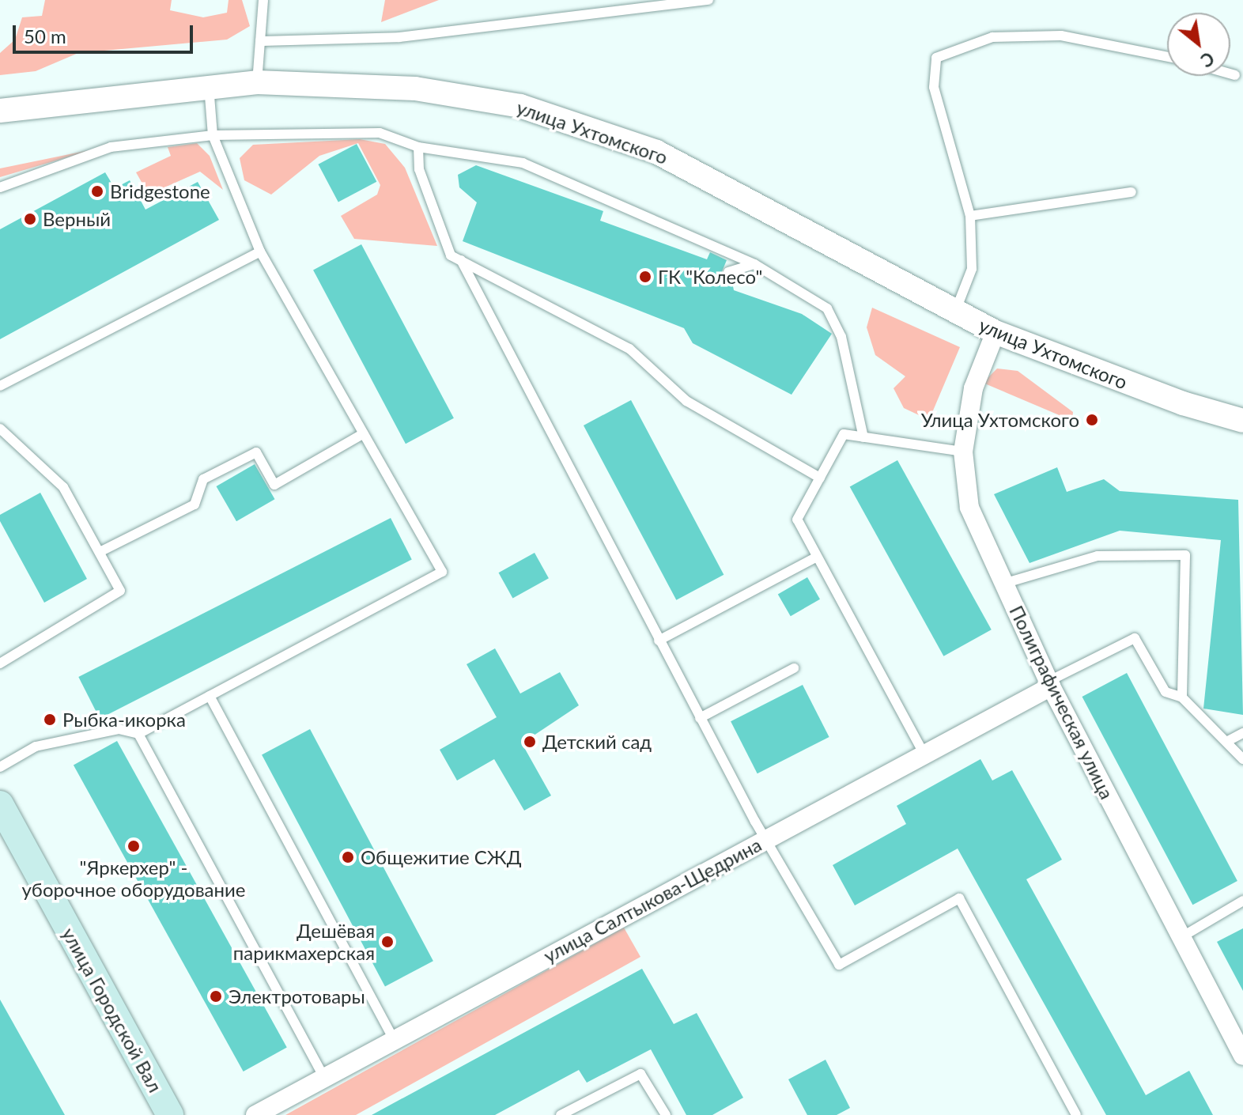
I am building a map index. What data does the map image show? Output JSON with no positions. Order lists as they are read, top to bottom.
{
  "streets": {
    "main road": ["улица Городской Вал"],
    "street": ["улица Ухтомского", "Полиграфическая улица", "улица Салтыкова-Щедрина"]
  },
  "crossings": [
    ["улица Ухтомского", "Полиграфическая улица"],
    ["Полиграфическая улица", "улица Салтыкова-Щедрина"]
  ],
  "places": [
    "Bridgestone",
    "Верный",
    "ГК \"Колесо\"",
    "Улица Ухтомского",
    "Рыбка-икорка",
    "Детский сад",
    "\"Яркерхер\" - уборочное оборудование",
    "Общежитие СЖД",
    "Дешёвая парикмахерская",
    "Электротовары"
  ],
  "scale_bar": "50 m",
  "north": "bottom right"
}
